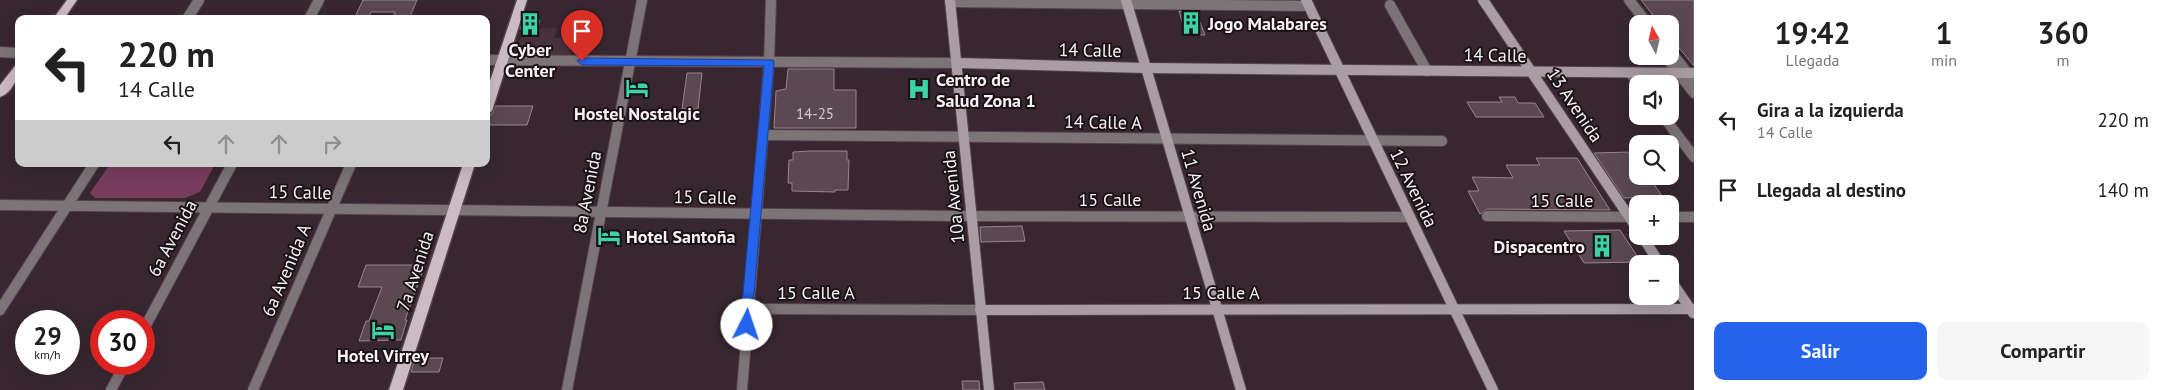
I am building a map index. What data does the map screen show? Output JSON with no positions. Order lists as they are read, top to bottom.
{
  "streets": {
    "main road": ["7a Avenida"],
    "street": [
      "14 Calle",
      "13 Avenida",
      "14 Calle A",
      "12 Avenida",
      "11 Avenida",
      "15 Calle",
      "8a Avenida",
      "10a Avenida",
      "6a Avenida",
      "6a Avenida A",
      "15 Calle A"
    ]
  },
  "crossings": [
    ["14 Calle", "13 Avenida"],
    ["14 Calle", "12 Avenida"],
    ["14 Calle", "11 Avenida"],
    ["14 Calle", "8a Avenida"],
    ["14 Calle", "10a Avenida"],
    ["14 Calle A", "12 Avenida"],
    ["14 Calle A", "11 Avenida"],
    ["14 Calle A", "10a Avenida"],
    ["12 Avenida", "15 Calle"],
    ["12 Avenida", "15 Calle A"],
    ["11 Avenida", "15 Calle"],
    ["11 Avenida", "15 Calle A"],
    ["15 Calle", "8a Avenida"],
    ["15 Calle", "10a Avenida"],
    ["15 Calle", "6a Avenida"],
    ["15 Calle", "6a Avenida A"],
    ["15 Calle", "7a Avenida"],
    ["10a Avenida", "15 Calle A"]
  ],
  "places": {
    "building": ["Jogo Malabares", "Cyber Center", "Dispacentro"],
    "hotel": ["Hostel Nostalgic", "Hotel Santoña", "Hotel Virrey"],
    "hospital": ["Centro de Salud Zona 1"]
  },
  "house_numbers": ["14-25"],
  "north": "top",
  "page": {
    "eta": [
      "19:42",
      "Llegada",
      "1",
      "min",
      "360",
      "m"
    ],
    "map_buttons": ["+", "−"],
    "turn": ["220 m", "14 Calle"],
    "list": [
      {
        "name": "Gira a la izquierda",
        "note": "14 Calle",
        "value": "220 m"
      },
      {
        "name": "Llegada al destino",
        "value": "140 m"
      }
    ],
    "speed": "29 km/h",
    "limit": "30",
    "buttons": ["Salir", "Compartir"]
  }
}
